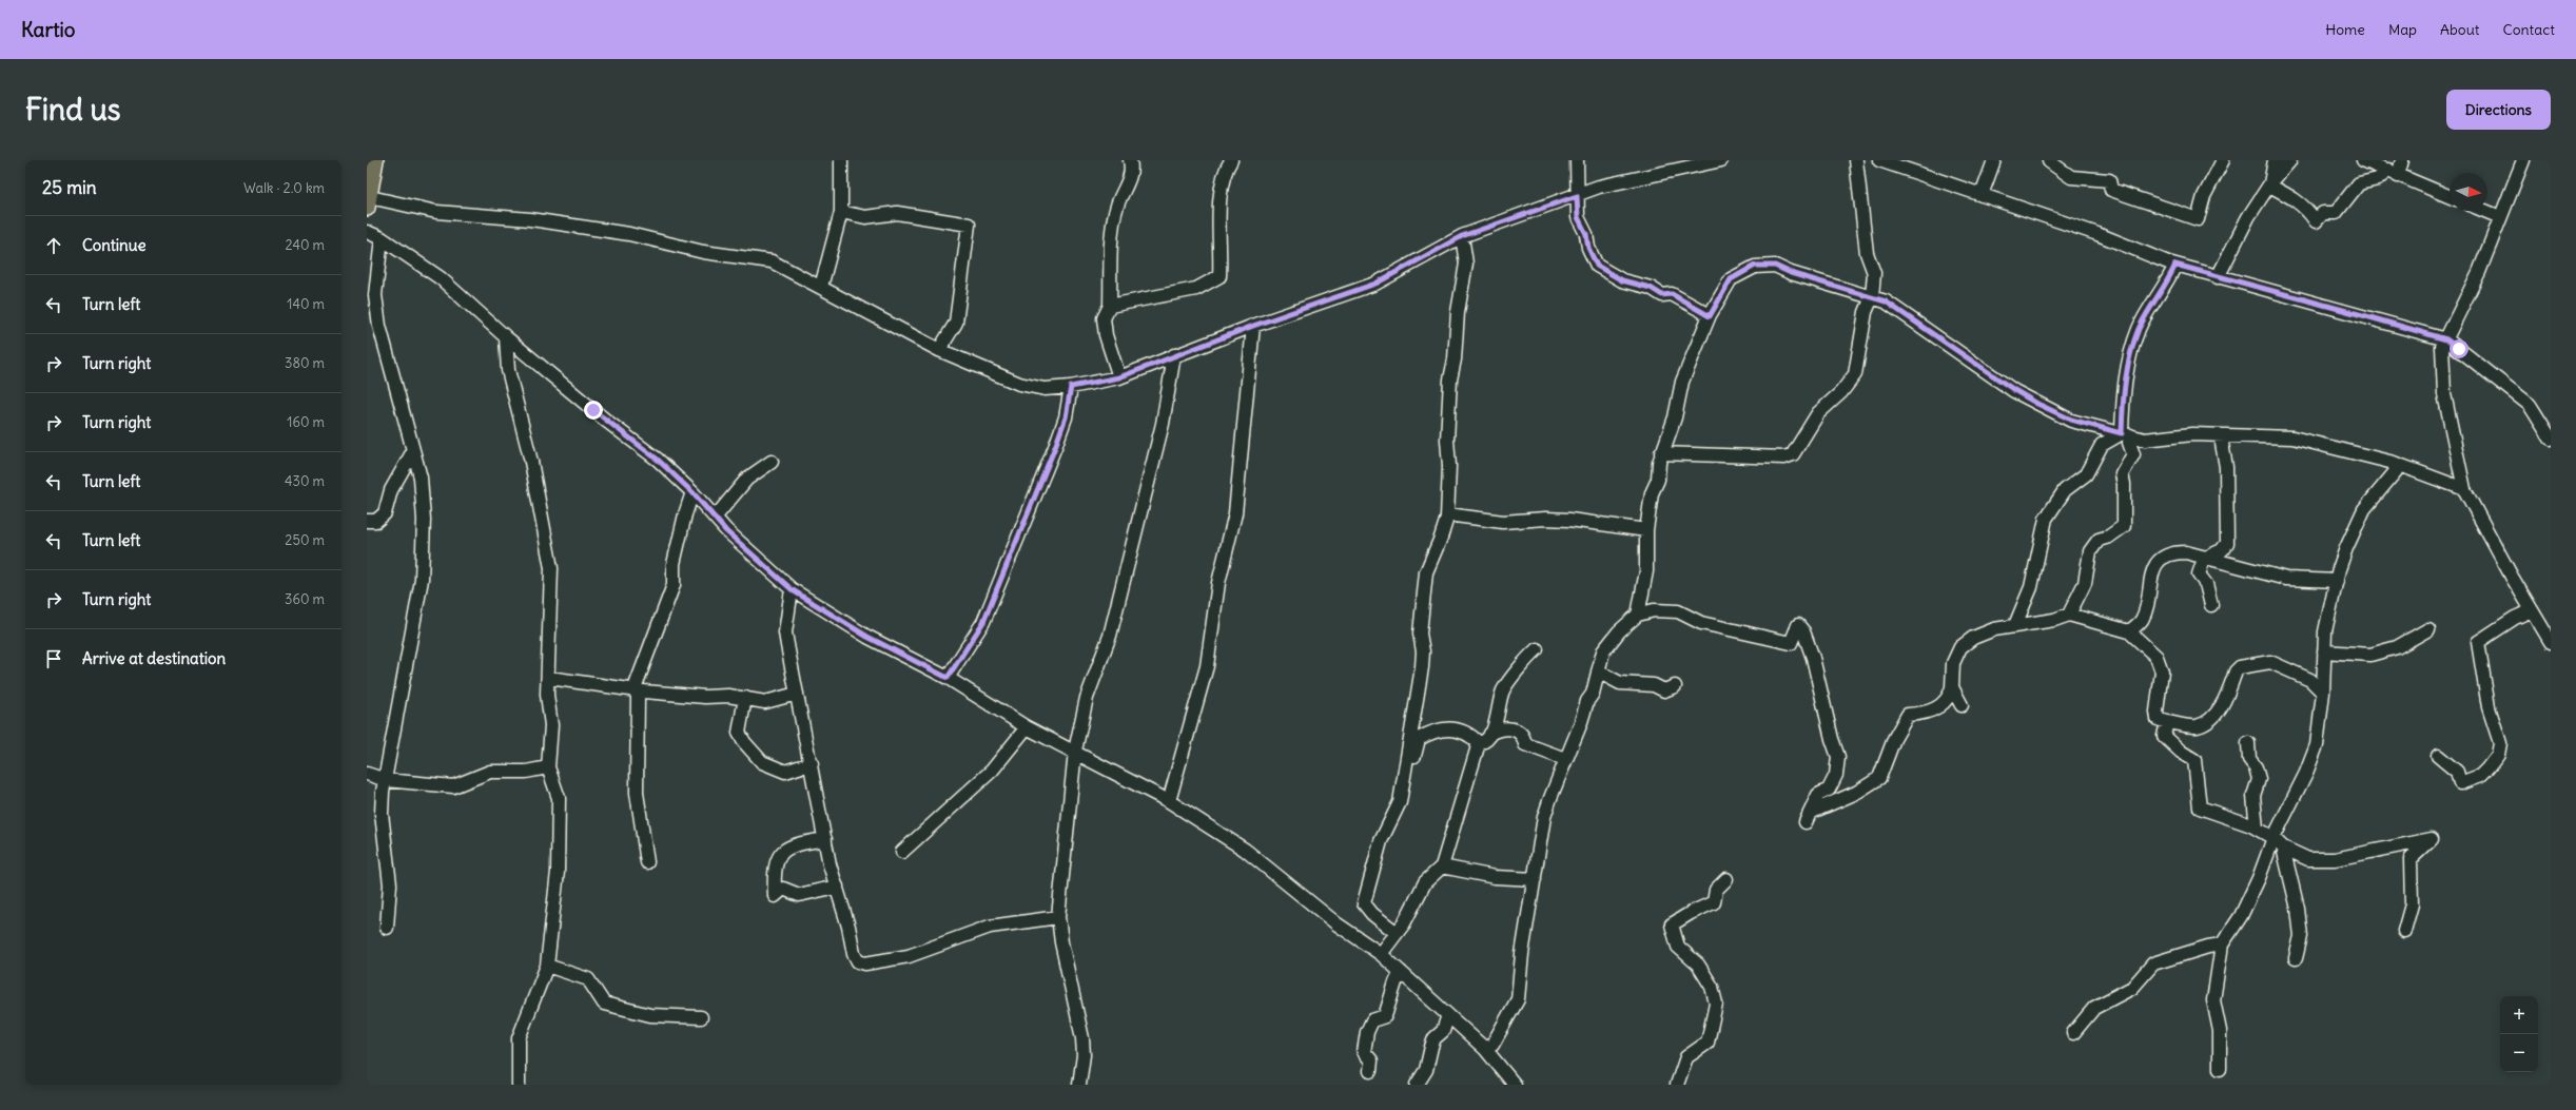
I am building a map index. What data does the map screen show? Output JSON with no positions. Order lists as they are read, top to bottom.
{
  "north": "right",
  "page": {
    "header": "Kartio",
    "nav": [
      "Home",
      "Map",
      "About",
      "Contact"
    ],
    "buttons": "Directions",
    "title": "Find us",
    "heading": ["25 min", "Walk · 2.0 km"],
    "list": [
      ["Continue", "240 m"],
      ["Turn left", "140 m"],
      ["Turn right", "380 m"],
      ["Turn right", "160 m"],
      ["Turn left", "430 m"],
      ["Turn left", "250 m"],
      ["Turn right", "360 m"],
      "Arrive at destination"
    ],
    "map_buttons": ["+", "−"]
  }
}
